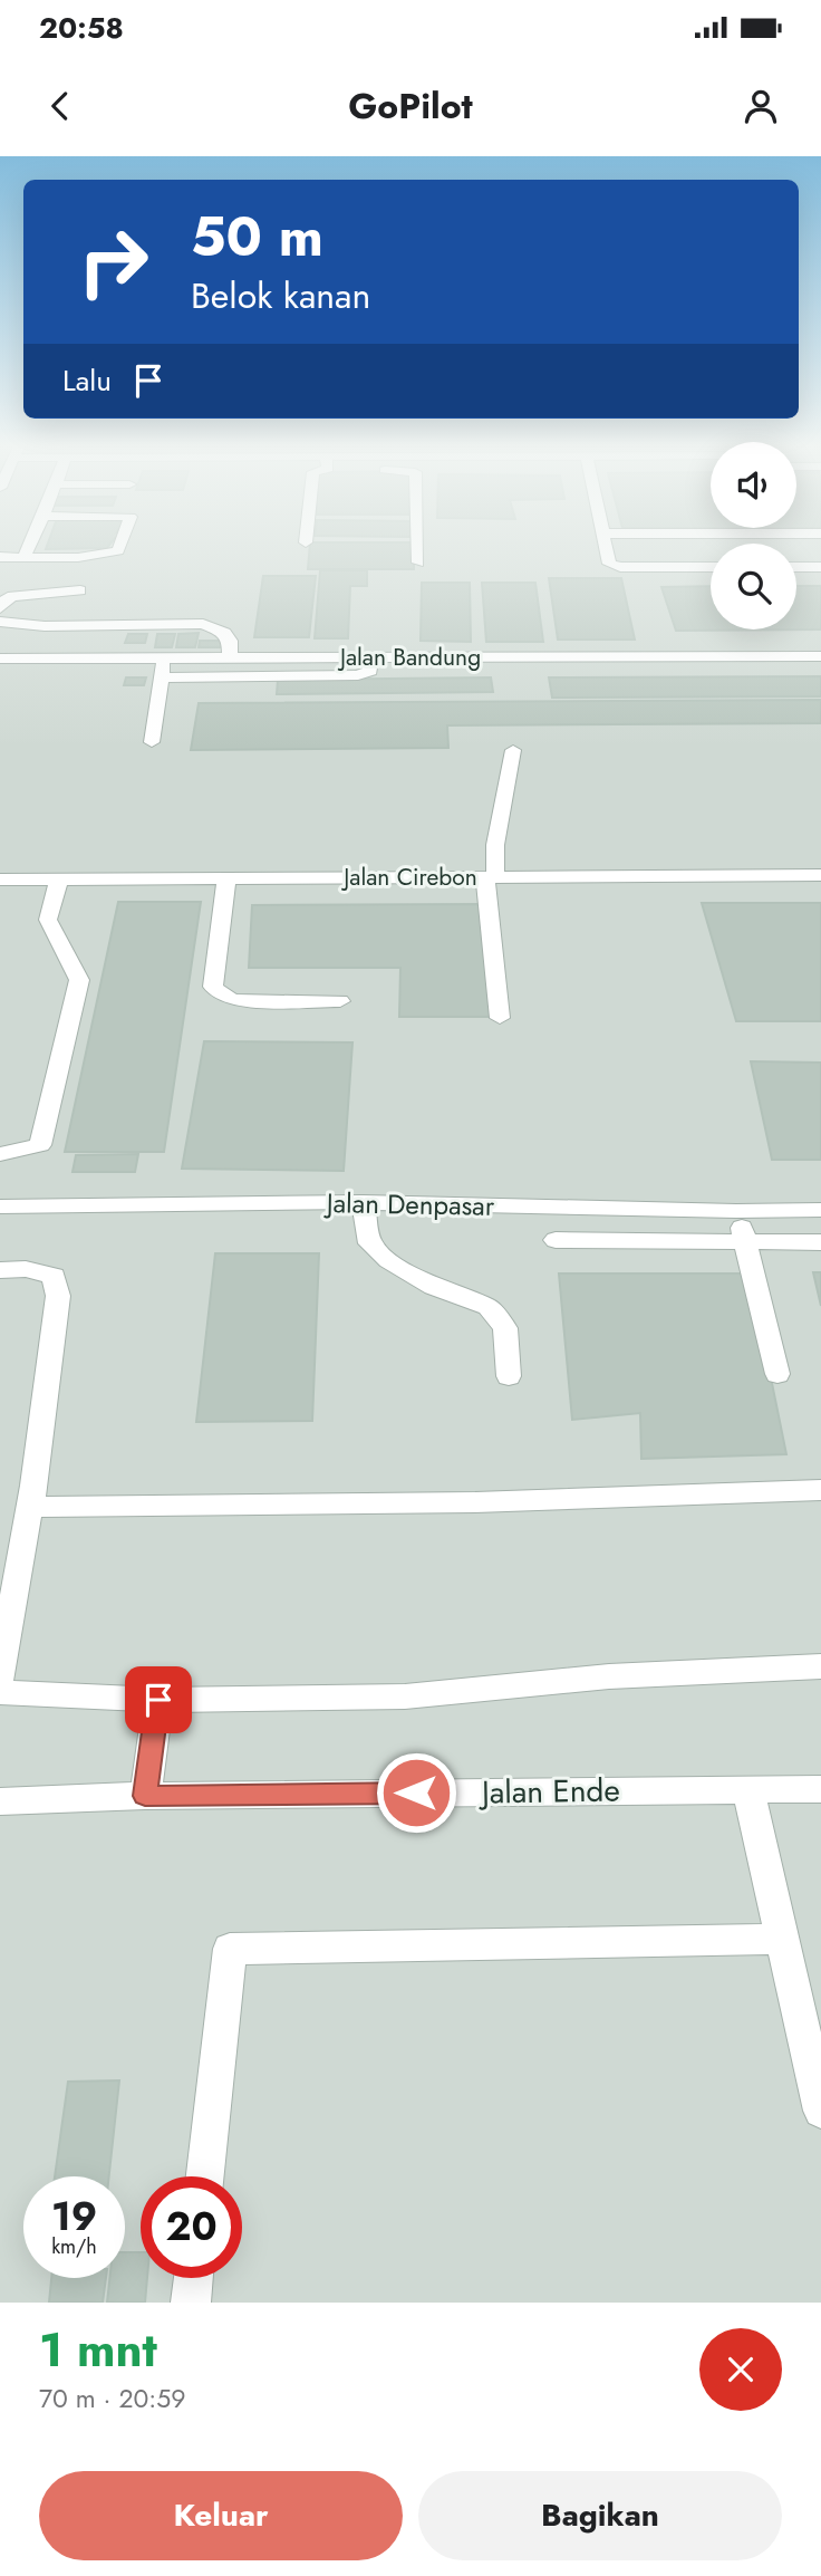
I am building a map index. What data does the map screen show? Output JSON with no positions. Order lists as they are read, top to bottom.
{
  "streets": {
    "street": [
      "Jalan Bandung",
      "Jalan Cirebon",
      "Jalan Denpasar",
      "Jalan Ende"
    ]
  },
  "page": {
    "status": "20:58",
    "header": "GoPilot",
    "turn": ["50 m", "Belok kanan"],
    "then": "Lalu",
    "speed": "19 km/h",
    "limit": "20",
    "heading": ["1 mnt", "70 m · 20:59"],
    "buttons": ["Keluar", "Bagikan"]
  }
}
